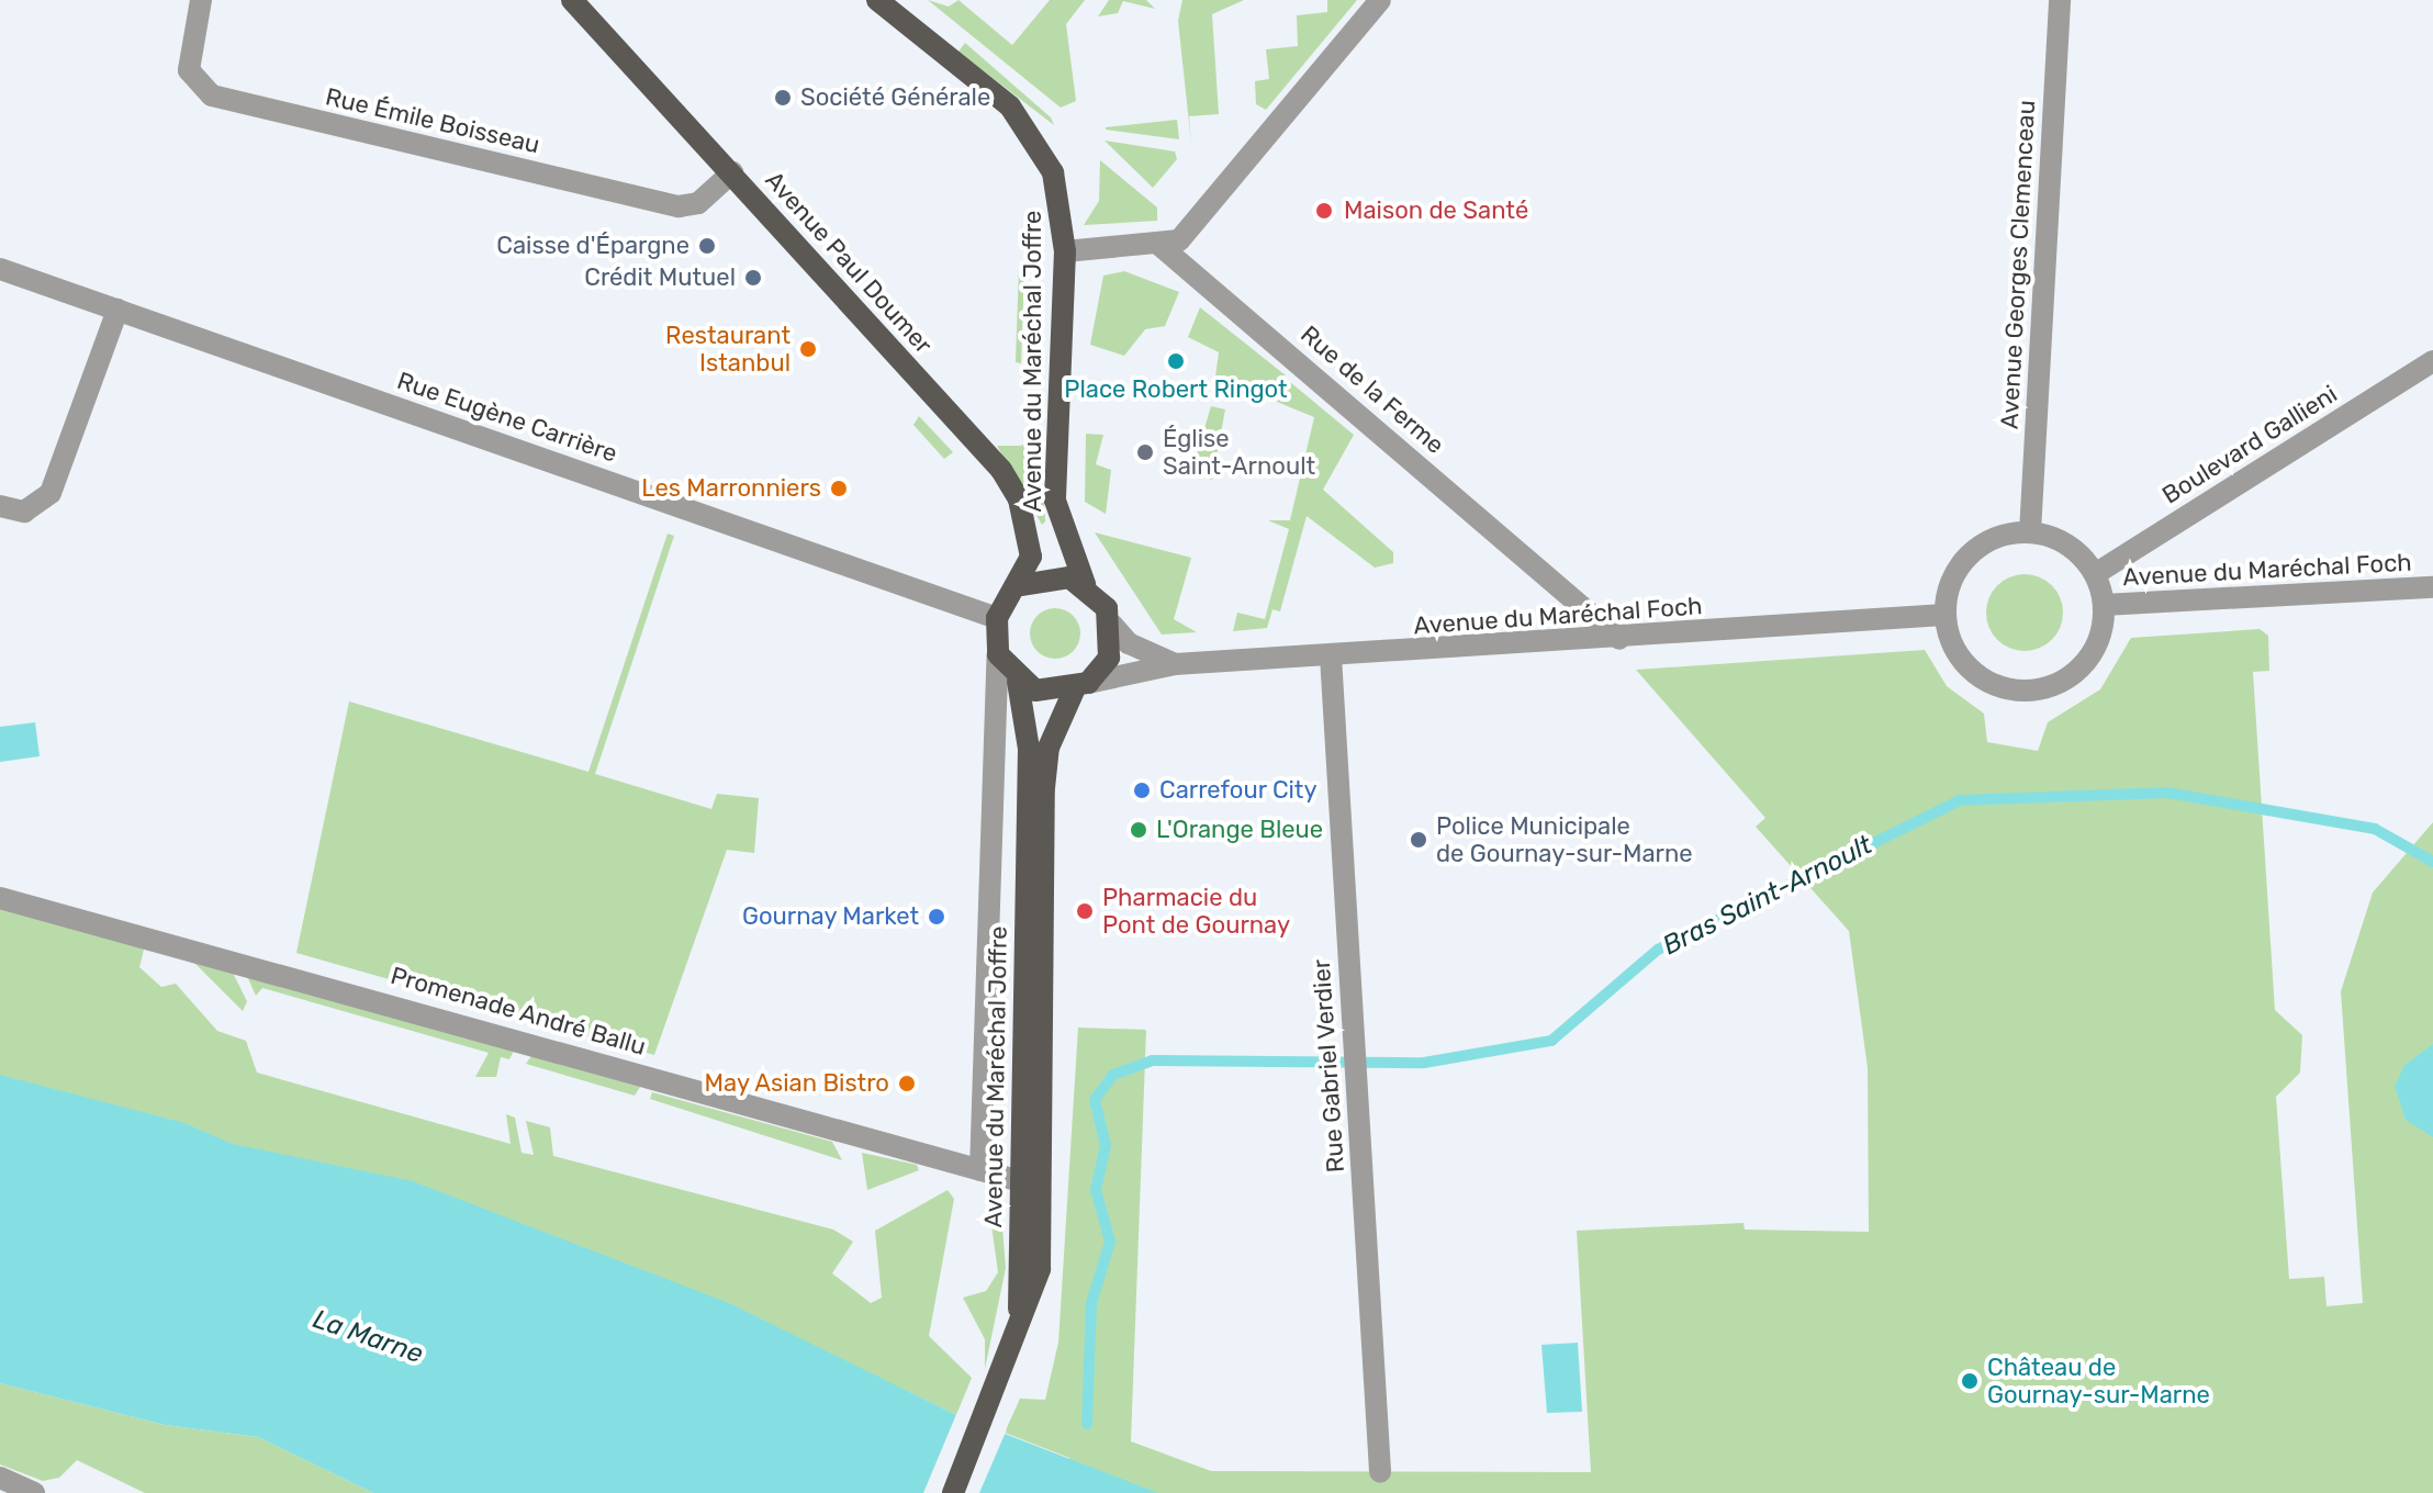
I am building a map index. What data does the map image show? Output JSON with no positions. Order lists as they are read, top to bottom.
{
  "streets": {
    "main road": ["Avenue Paul Doumer", "Avenue du Maréchal Joffre"],
    "street": [
      "Rue Émile Boisseau",
      "Avenue Georges Clemenceau",
      "Rue de la Ferme",
      "Rue Eugène Carrière",
      "Boulevard Gallieni",
      "Avenue du Maréchal Foch",
      "Promenade André Ballu",
      "Rue Gabriel Verdier"
    ]
  },
  "crossings": [
    ["Rue Émile Boisseau", "Avenue Paul Doumer"],
    ["Avenue Paul Doumer", "Avenue du Maréchal Joffre"],
    ["Avenue Paul Doumer", "Rue Eugène Carrière"],
    ["Avenue Paul Doumer", "Avenue du Maréchal Foch"],
    ["Avenue Georges Clemenceau", "Boulevard Gallieni"],
    ["Avenue Georges Clemenceau", "Avenue du Maréchal Foch"],
    ["Avenue du Maréchal Joffre", "Rue Eugène Carrière"],
    ["Avenue du Maréchal Joffre", "Avenue du Maréchal Foch"],
    ["Avenue du Maréchal Joffre", "Promenade André Ballu"],
    ["Rue de la Ferme", "Avenue du Maréchal Foch"],
    ["Rue Eugène Carrière", "Avenue du Maréchal Foch"],
    ["Boulevard Gallieni", "Avenue du Maréchal Foch"],
    ["Avenue du Maréchal Foch", "Rue Gabriel Verdier"]
  ],
  "water": ["Bras Saint-Arnoult", "La Marne"],
  "places": [
    "Société Générale",
    "Maison de Santé",
    "Caisse d'Épargne",
    "Crédit Mutuel",
    "Restaurant Istanbul",
    "Place Robert Ringot",
    "Église Saint-Arnoult",
    "Les Marronniers",
    "Carrefour City",
    "L'Orange Bleue",
    "Police Municipale de Gournay-sur-Marne",
    "Pharmacie du Pont de Gournay",
    "Gournay Market",
    "May Asian Bistro",
    "Château de Gournay-sur-Marne"
  ]
}
